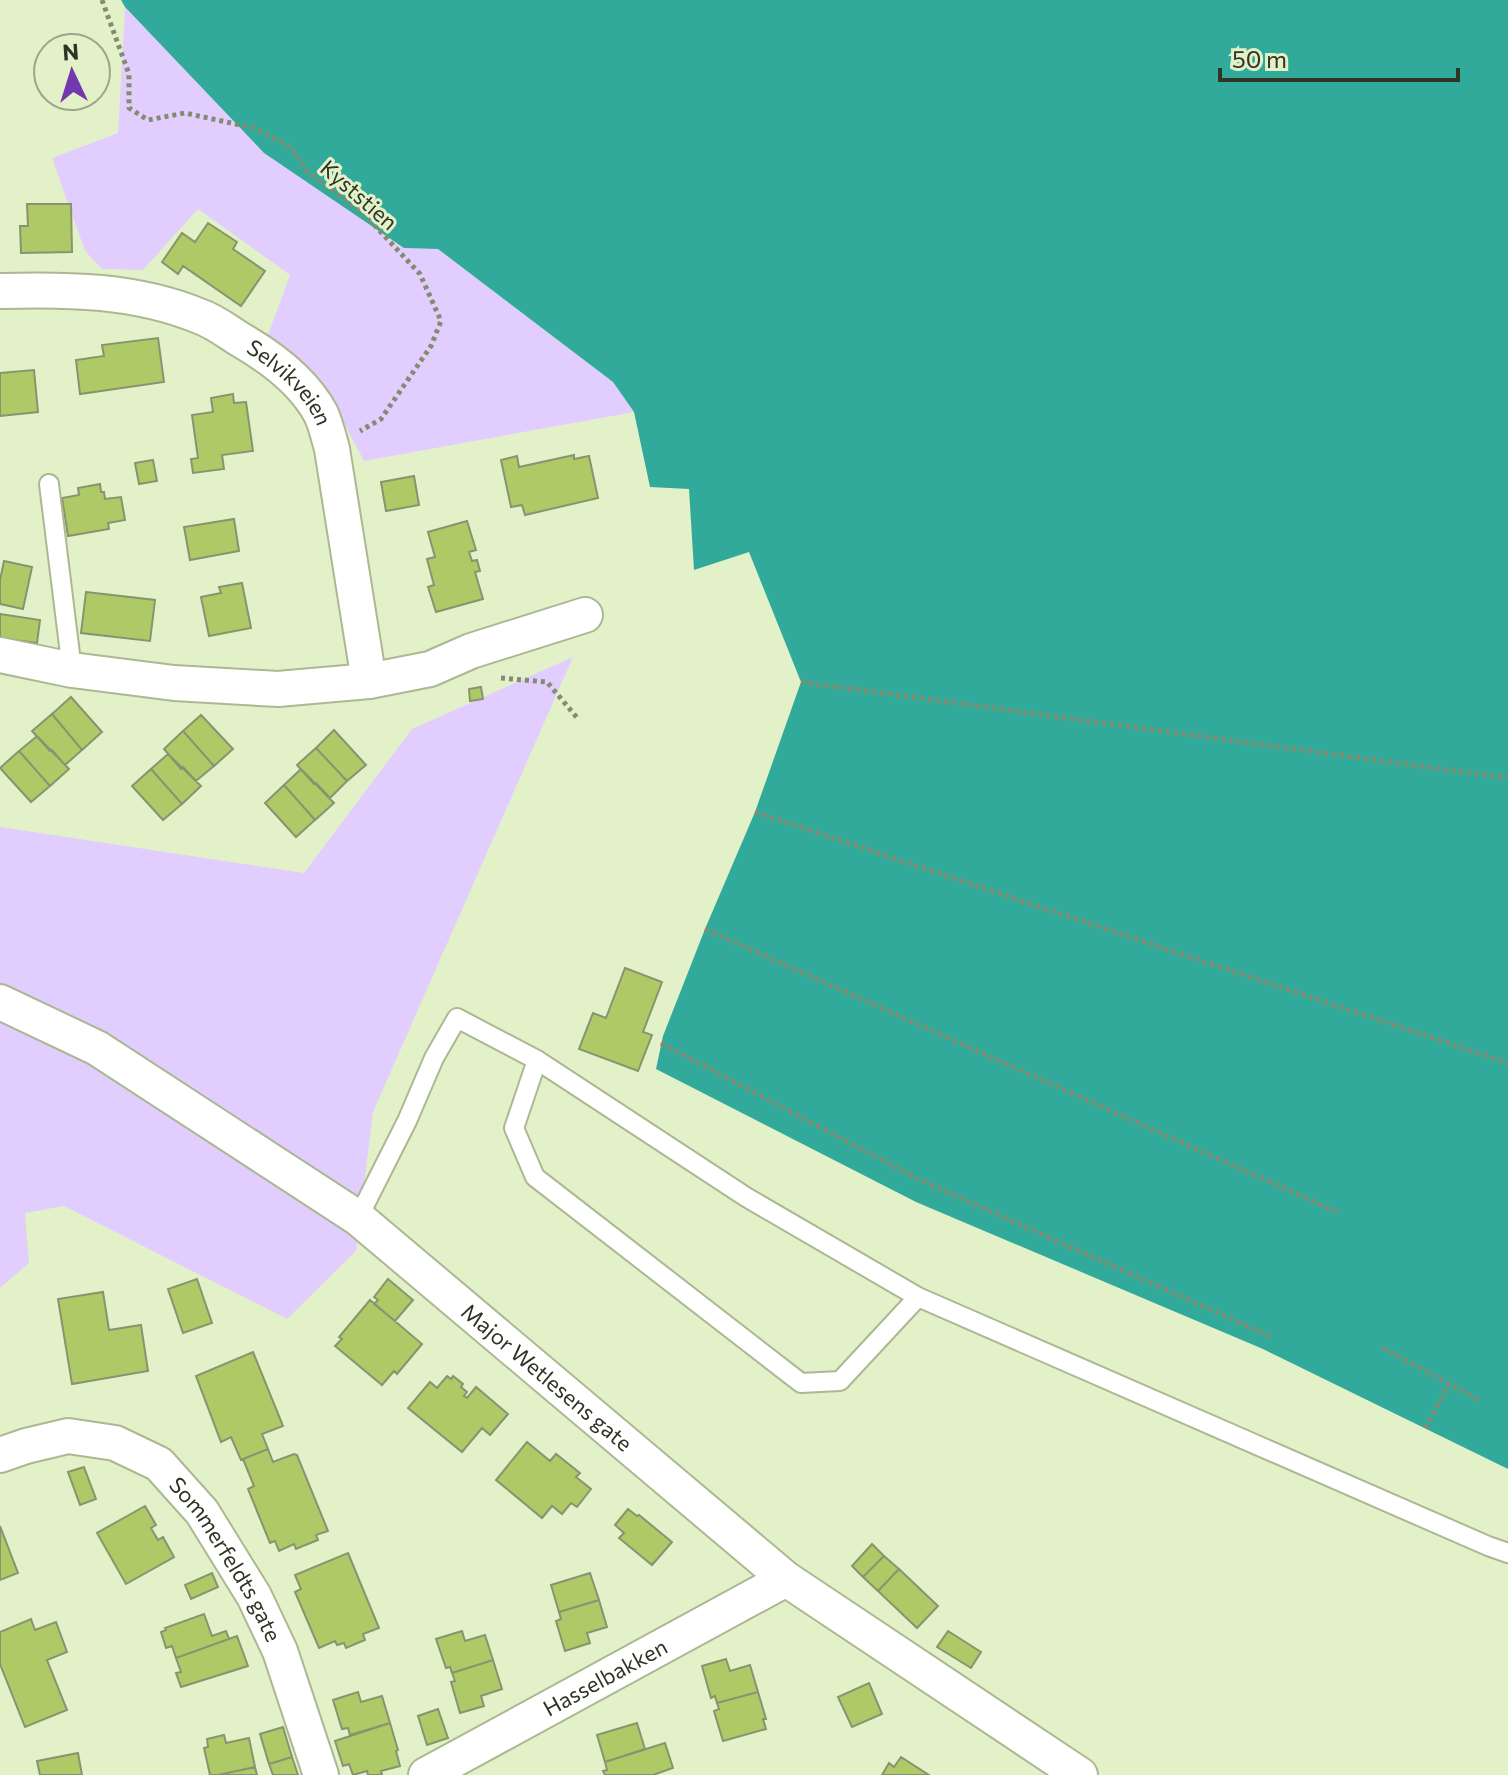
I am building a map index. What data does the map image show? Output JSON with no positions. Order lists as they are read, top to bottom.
{
  "streets": {
    "street": [
      "Selvikveien",
      "Major Wetlesens gate",
      "Sommerfeldts gate",
      "Hasselbakken"
    ],
    "path": ["Kyststien"]
  },
  "crossings": [
    ["Kyststien", "Selvikveien"],
    ["Major Wetlesens gate", "Hasselbakken"]
  ],
  "scale_bar": "50 m",
  "north": "top"
}
